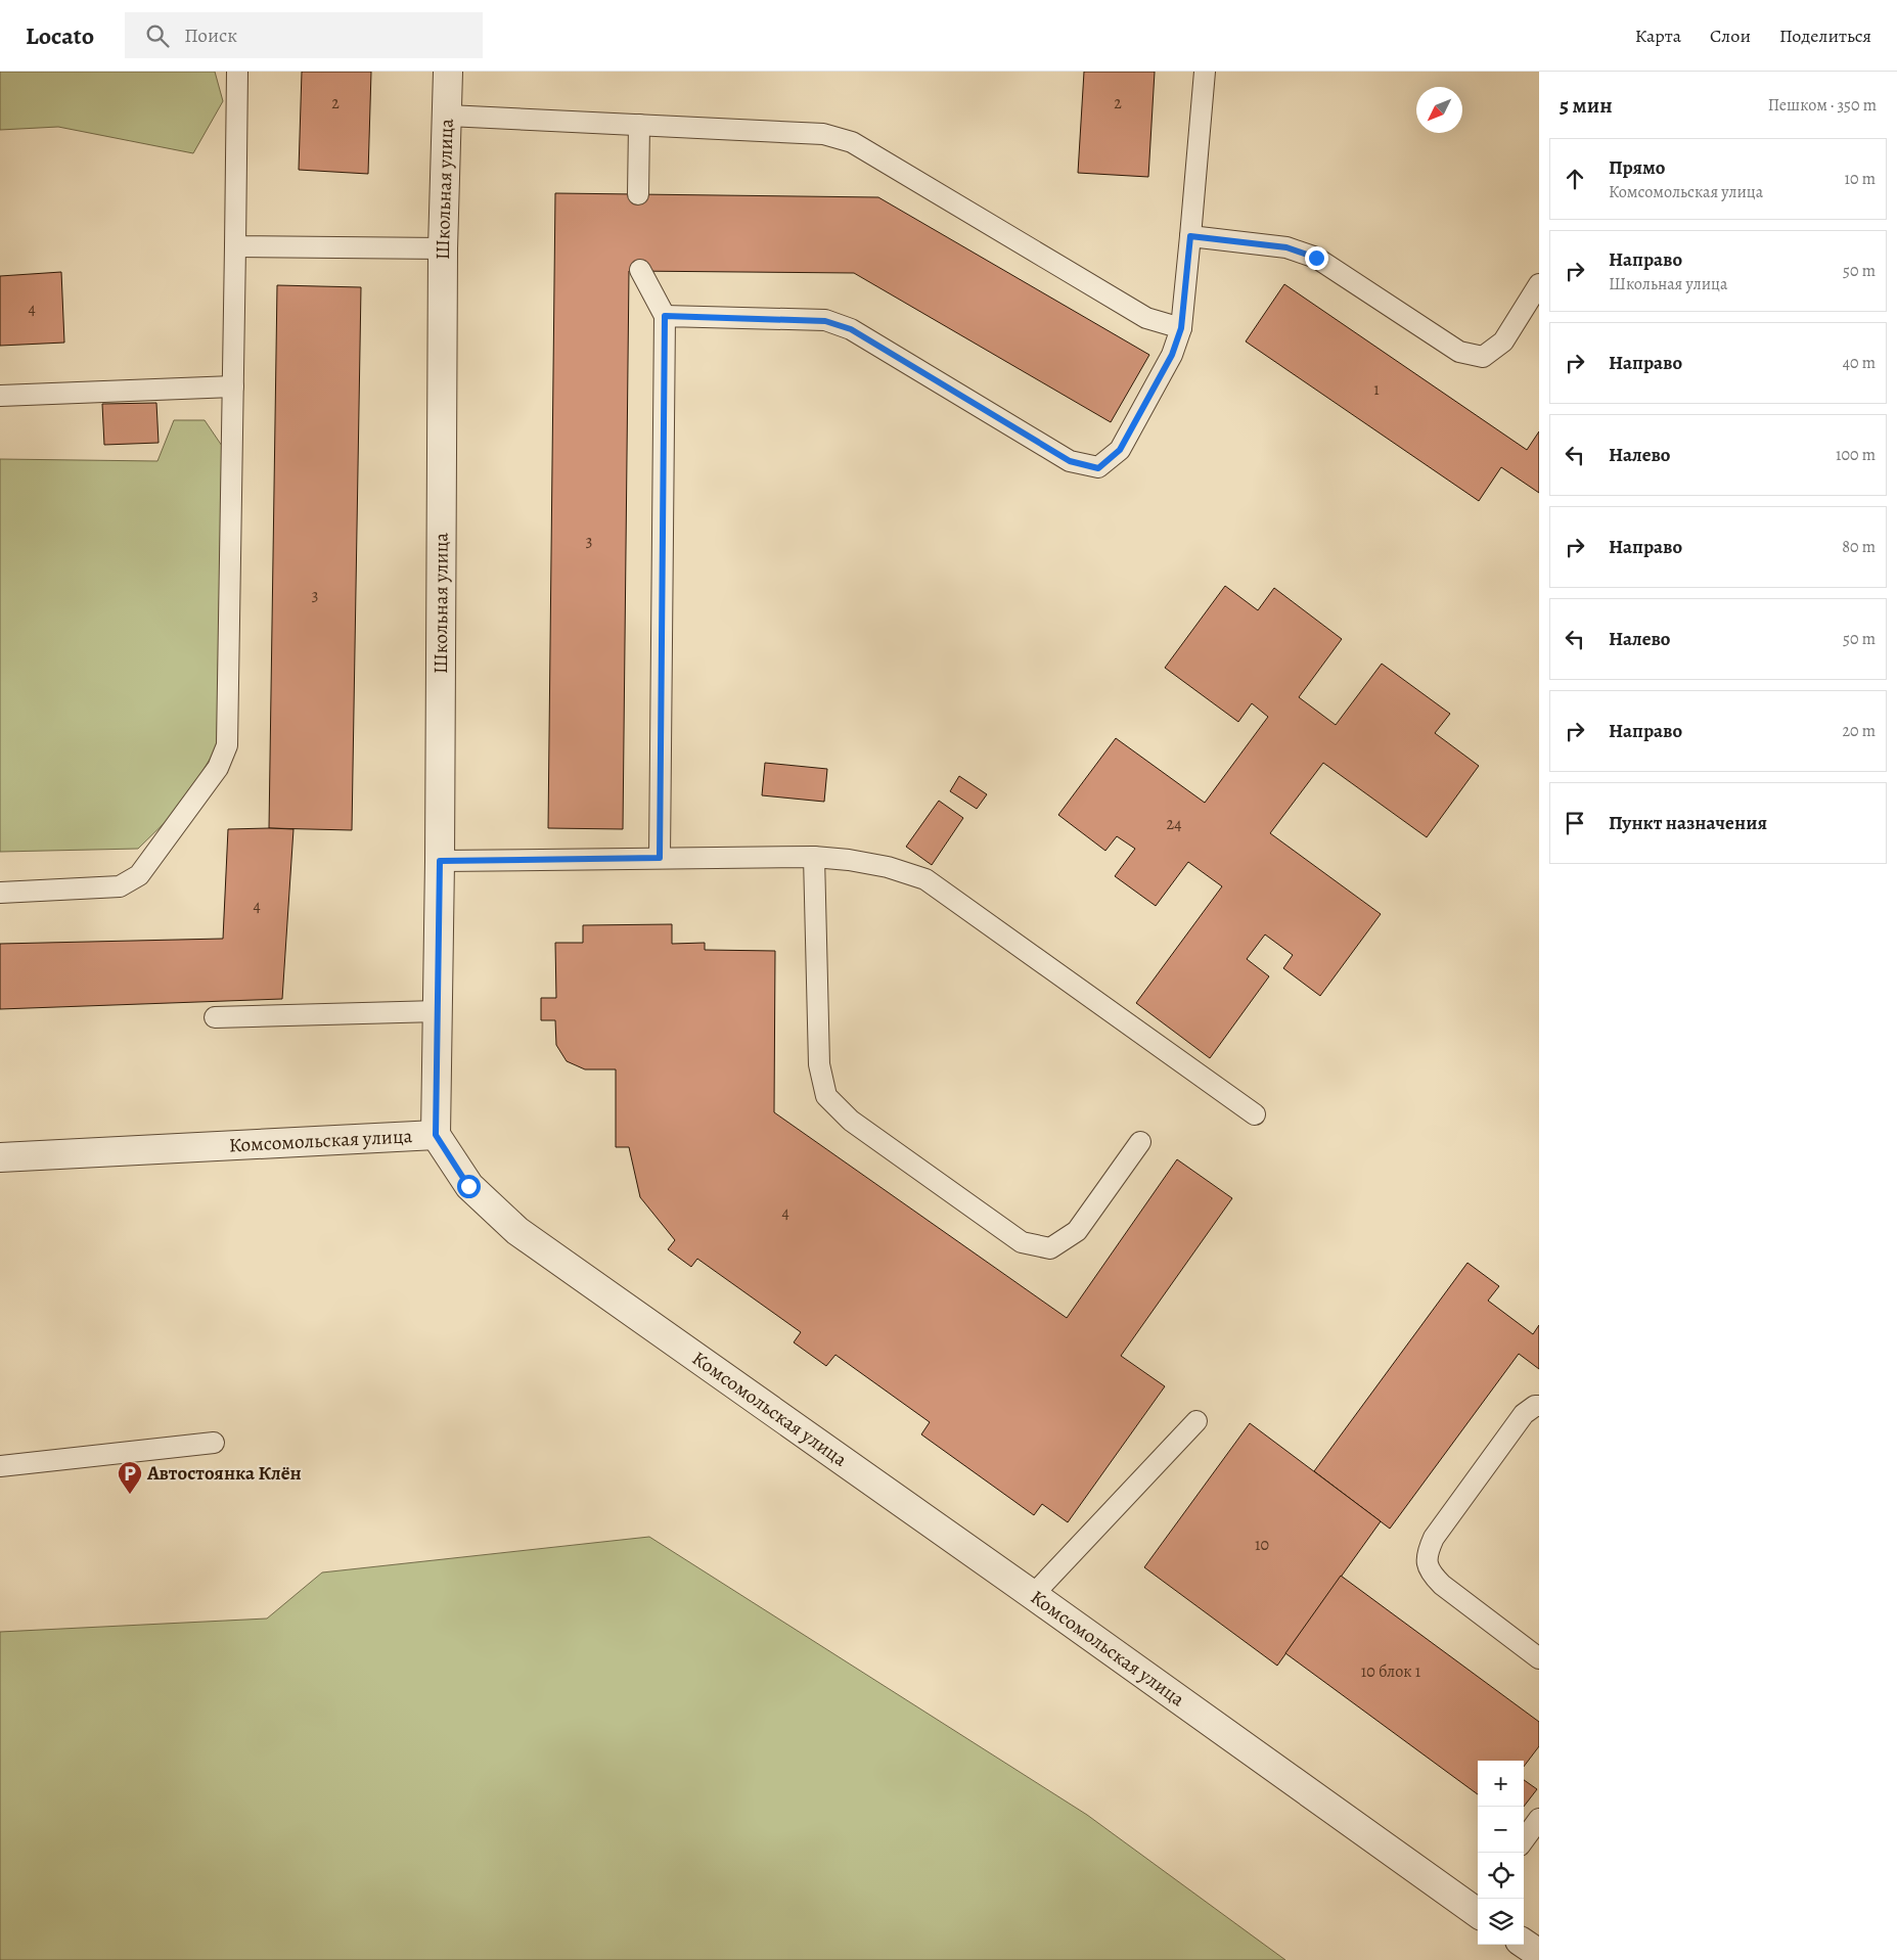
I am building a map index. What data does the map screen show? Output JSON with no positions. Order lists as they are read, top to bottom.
{
  "streets": {
    "street": ["Школьная улица", "Комсомольская улица"]
  },
  "crossings": [
    ["Школьная улица", "Комсомольская улица"]
  ],
  "places": {
    "parking": ["Автостоянка Клён"]
  },
  "house_numbers": [
    "2",
    "2",
    "4",
    "1",
    "3",
    "3",
    "24",
    "4",
    "4",
    "10",
    "10 блок 1"
  ],
  "north": "bottom left",
  "page": {
    "header": "Locato",
    "search": "Поиск",
    "nav": ["Карта", "Слои", "Поделиться"],
    "heading": ["5 мин", "Пешком · 350 m"],
    "list": [
      ["Прямо", "Комсомольская улица", "10 m"],
      ["Направо", "Школьная улица", "50 m"],
      ["Направо", "40 m"],
      ["Налево", "100 m"],
      ["Направо", "80 m"],
      ["Налево", "50 m"],
      ["Направо", "20 m"],
      "Пункт назначения"
    ],
    "map_buttons": ["+", "−"]
  }
}
